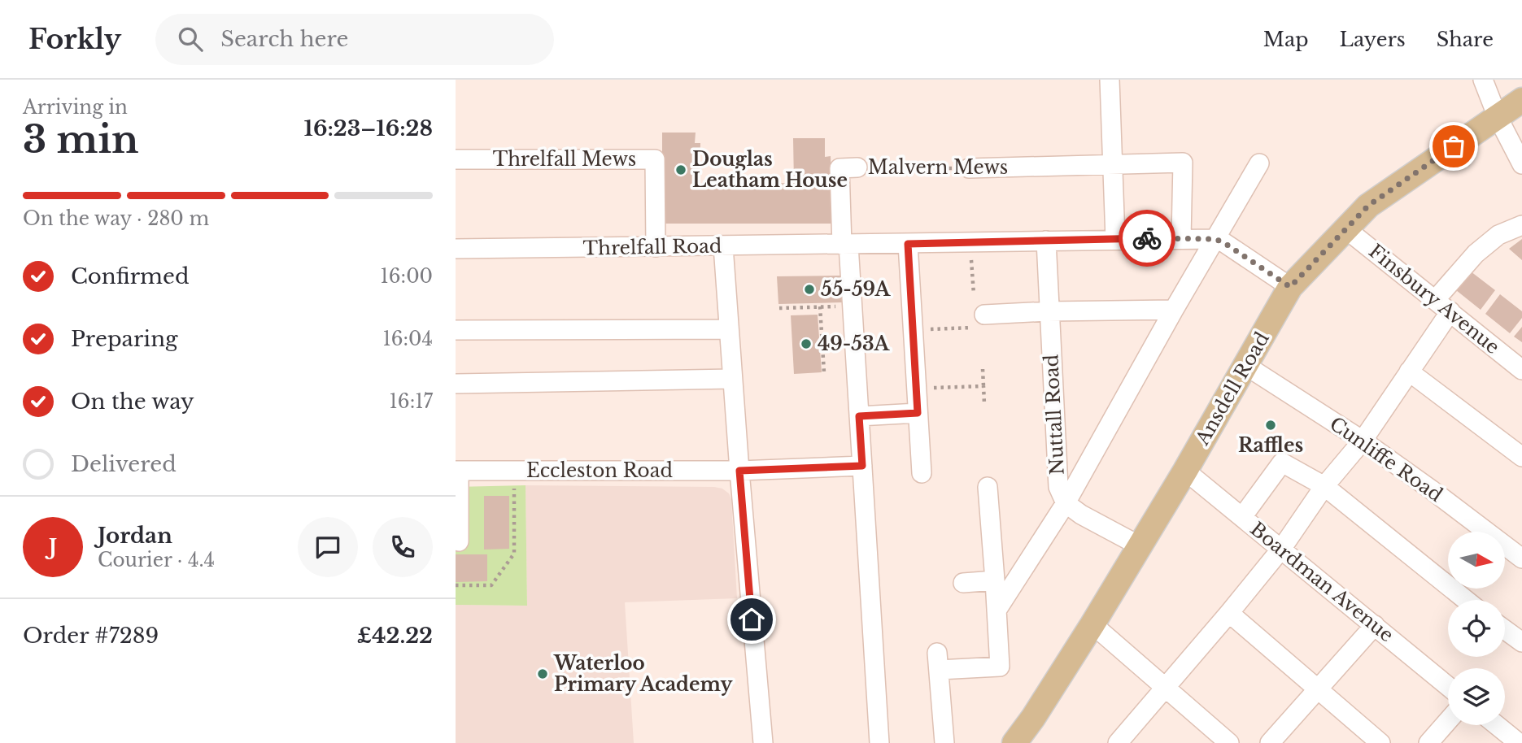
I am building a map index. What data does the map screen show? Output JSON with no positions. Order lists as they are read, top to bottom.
{
  "streets": {
    "main road": ["Ansdell Road"],
    "street": [
      "Threlfall Mews",
      "Malvern Mews",
      "Threlfall Road",
      "Finsbury Avenue",
      "Nuttall Road",
      "Cunliffe Road",
      "Eccleston Road",
      "Boardman Avenue"
    ]
  },
  "crossings": [
    ["Threlfall Mews", "Threlfall Road"],
    ["Malvern Mews", "Threlfall Road"],
    ["Threlfall Road", "Ansdell Road"],
    ["Threlfall Road", "Nuttall Road"],
    ["Finsbury Avenue", "Ansdell Road"],
    ["Ansdell Road", "Cunliffe Road"],
    ["Ansdell Road", "Boardman Avenue"]
  ],
  "places": [
    "Douglas Leatham House",
    "55-59A",
    "49-53A",
    "Raffles",
    "Waterloo Primary Academy"
  ],
  "north": "right",
  "page": {
    "header": "Forkly",
    "search": "Search here",
    "nav": ["Map", "Layers", "Share"],
    "heading": ["3 min", "Arriving in", "16:23–16:28"],
    "panel": [
      "Jordan",
      "Courier · 4.4",
      "Order #7289",
      "£42.22"
    ],
    "bar": "On the way · 280 m",
    "list": [
      ["Confirmed", "16:00"],
      ["Preparing", "16:04"],
      ["On the way", "16:17"],
      "Delivered"
    ],
    "round": "J"
  }
}
